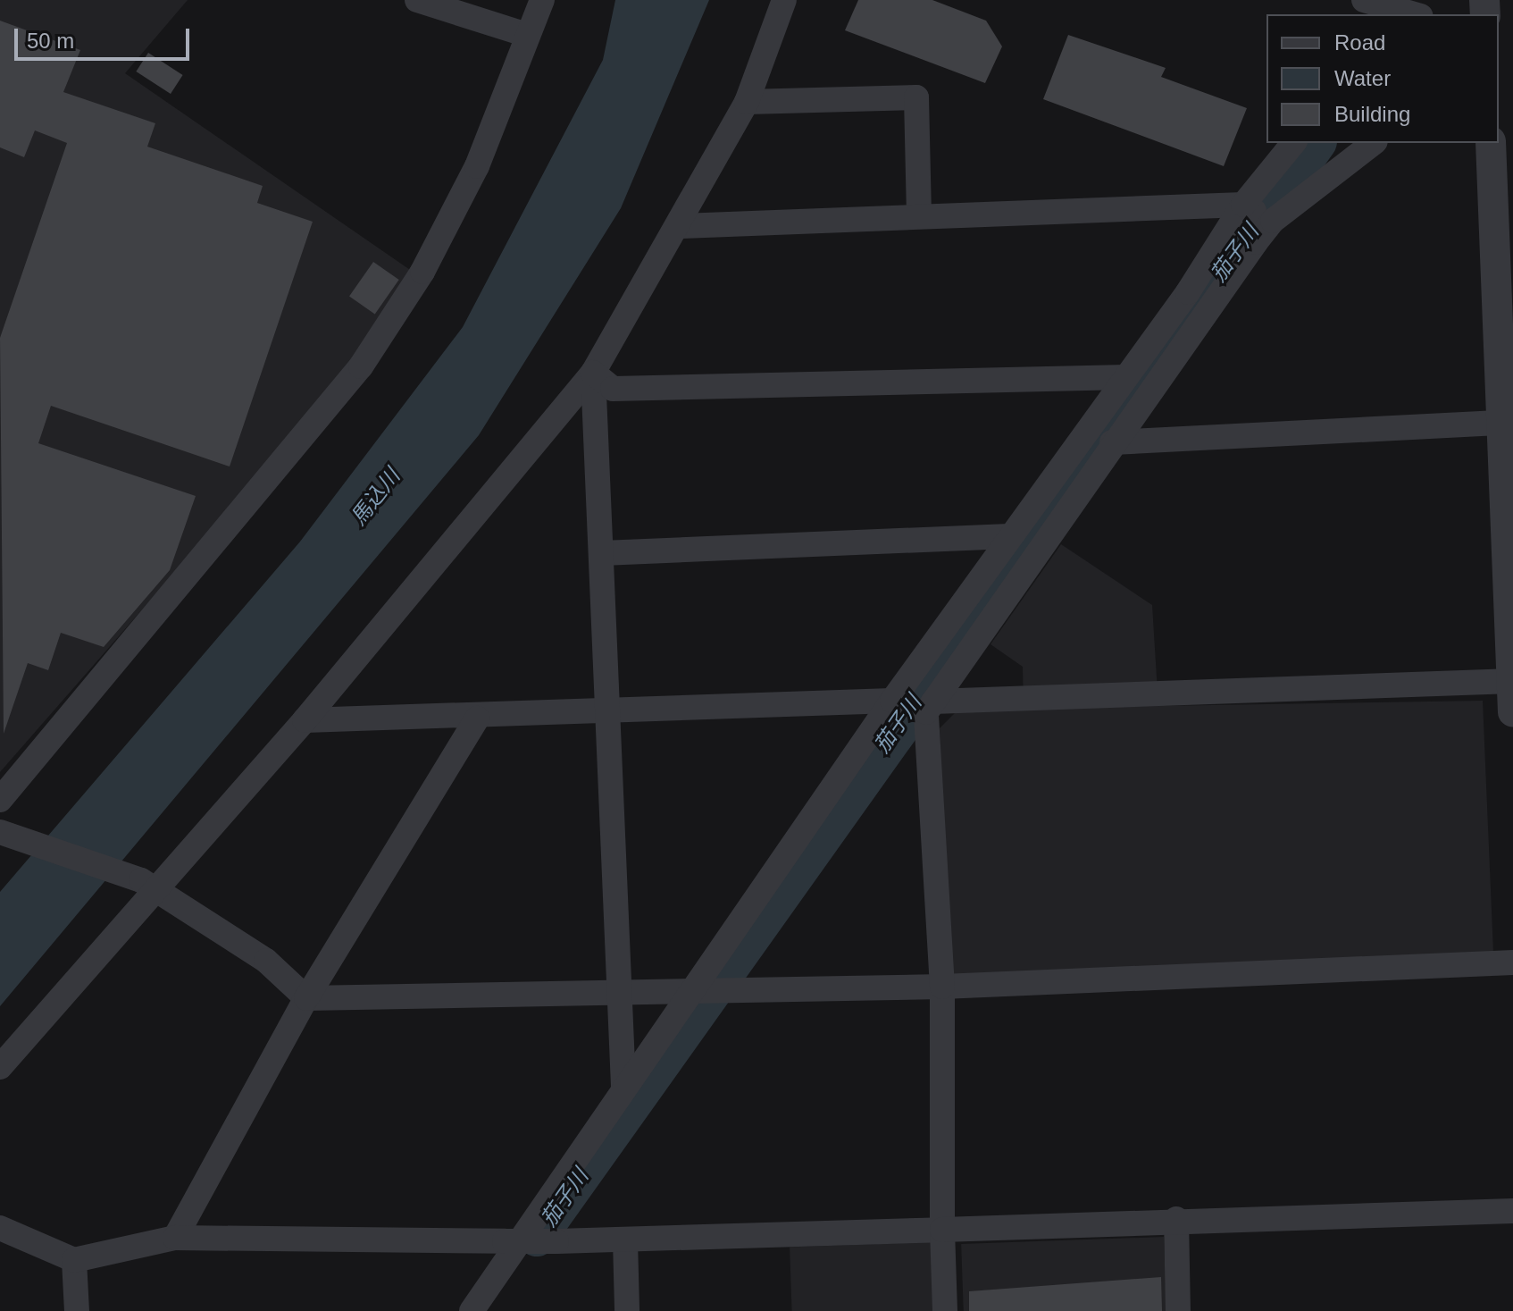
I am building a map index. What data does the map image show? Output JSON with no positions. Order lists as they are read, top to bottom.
{
  "water": ["茄子川", "馬込川"],
  "legend": ["Road", "Water", "Building"],
  "scale_bar": "50 m"
}
